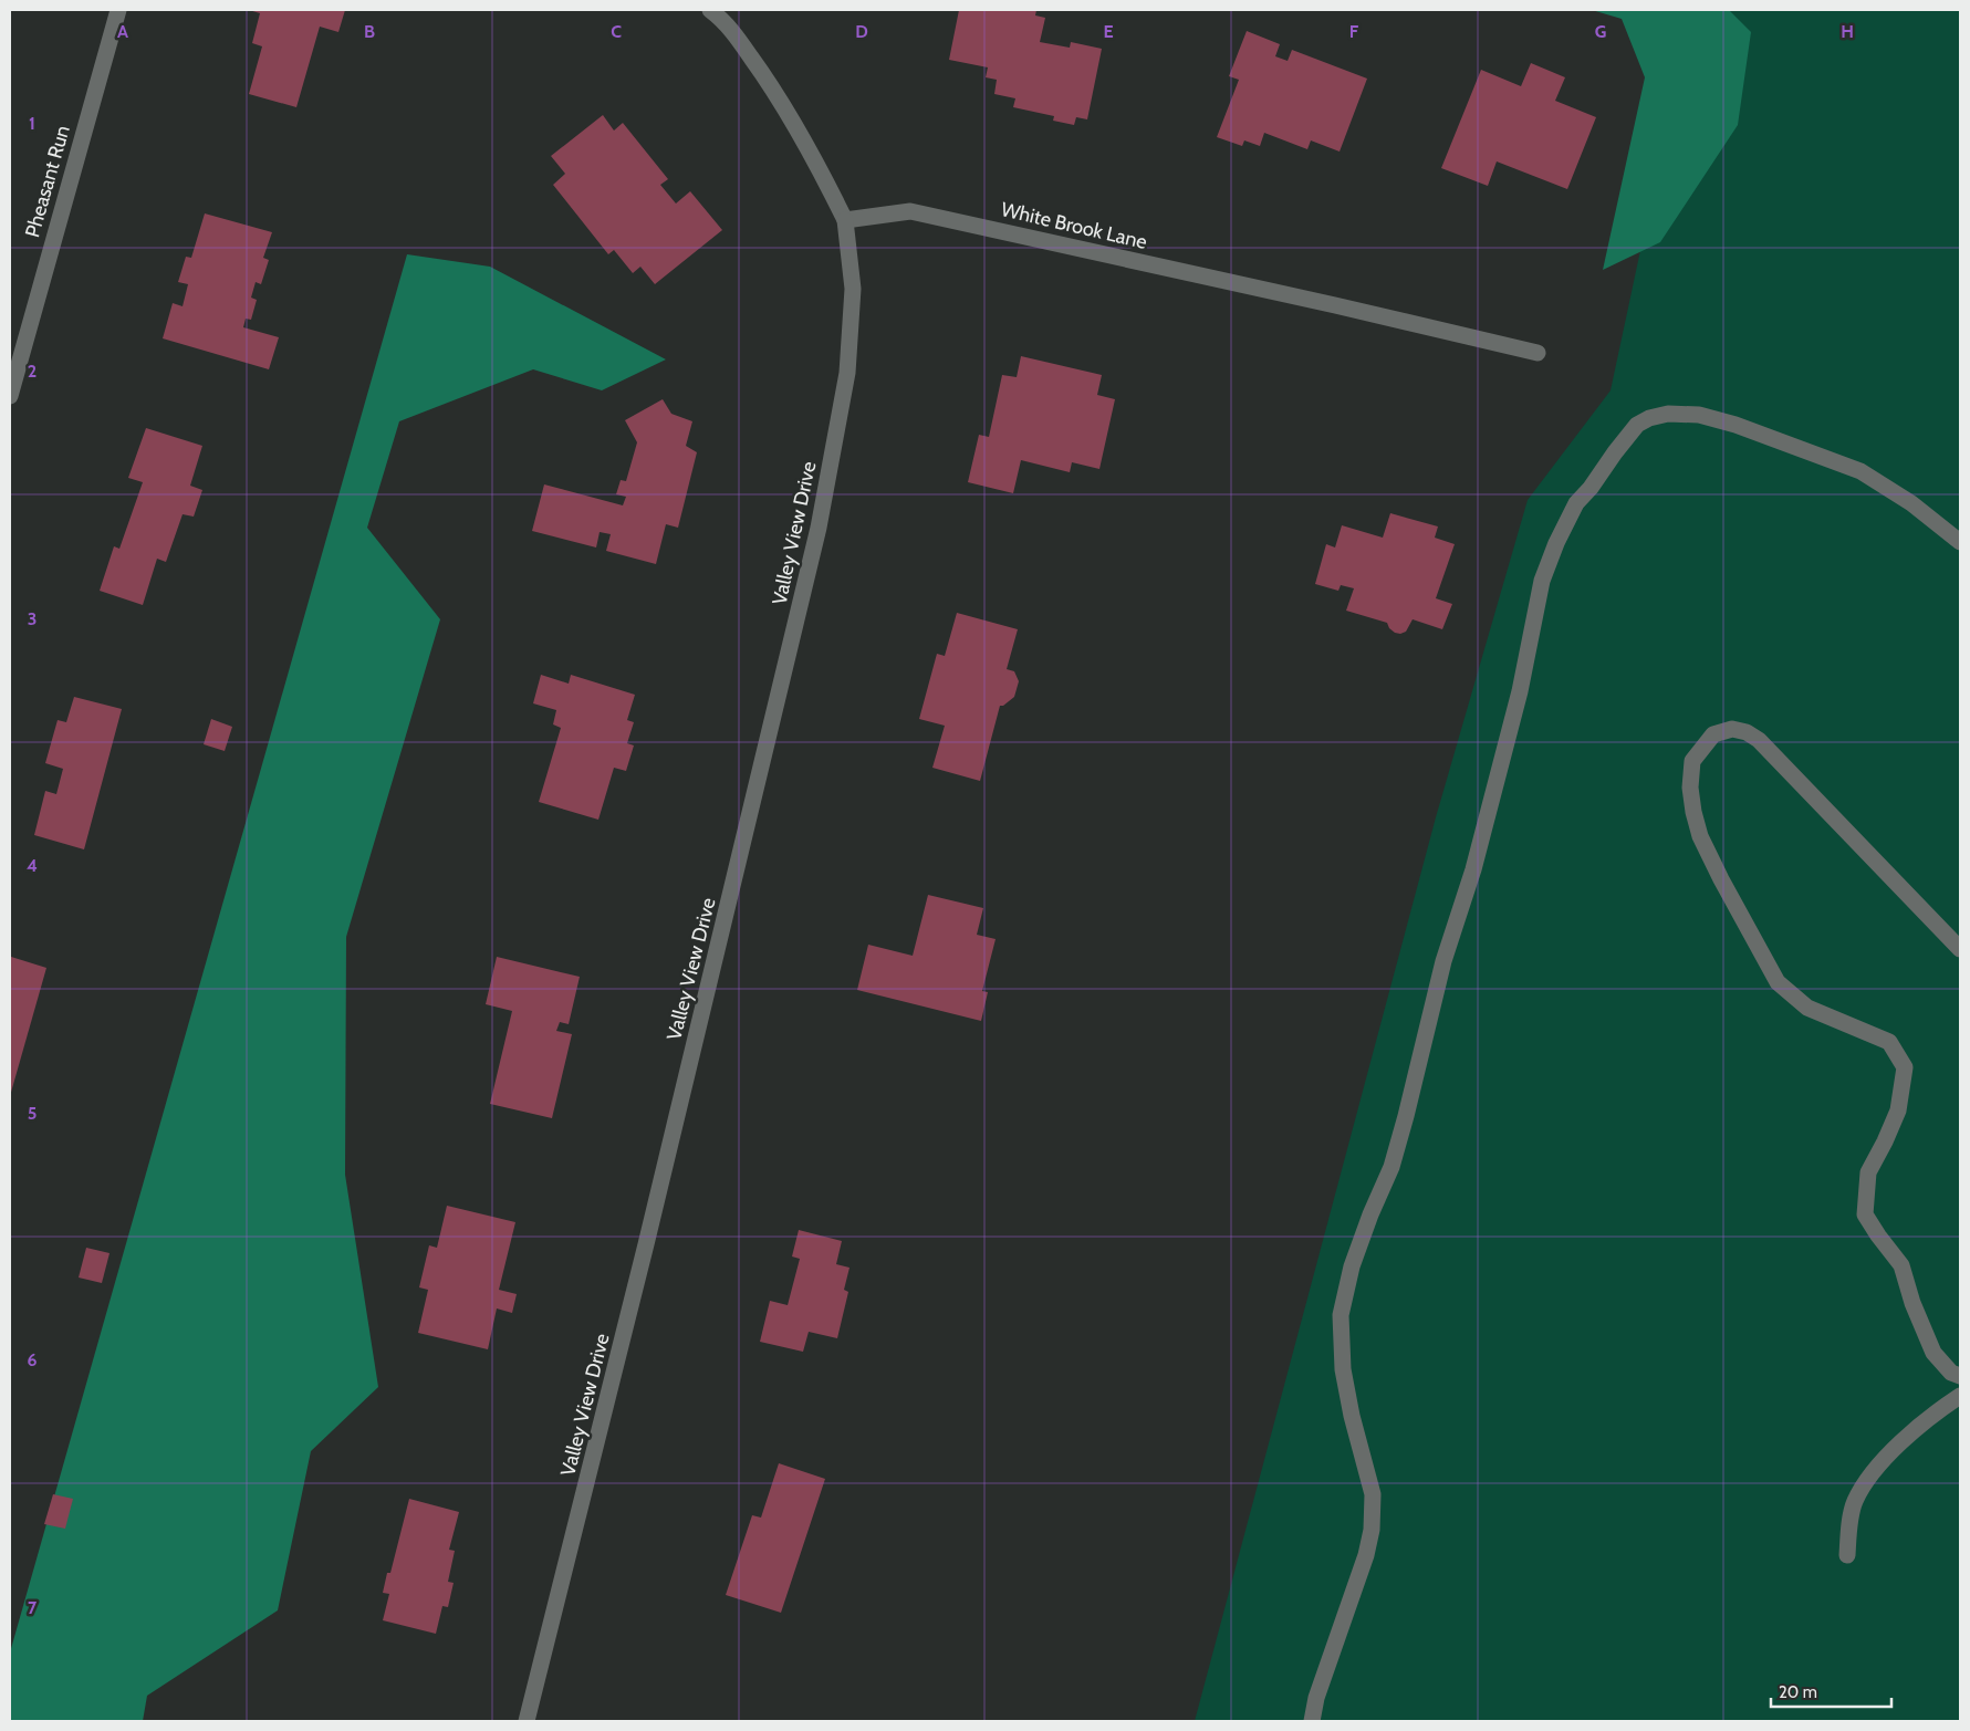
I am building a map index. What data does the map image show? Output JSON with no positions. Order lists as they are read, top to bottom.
{
  "streets": {
    "street": ["Pheasant Run", "White Brook Lane", "Valley View Drive"]
  },
  "crossings": [
    ["White Brook Lane", "Valley View Drive"]
  ],
  "scale_bar": "20 m",
  "grid": {
    "columns": [
      "A",
      "B",
      "C",
      "D",
      "E",
      "F",
      "G",
      "H"
    ],
    "rows": [
      "1",
      "2",
      "3",
      "4",
      "5",
      "6",
      "7"
    ]
  }
}
